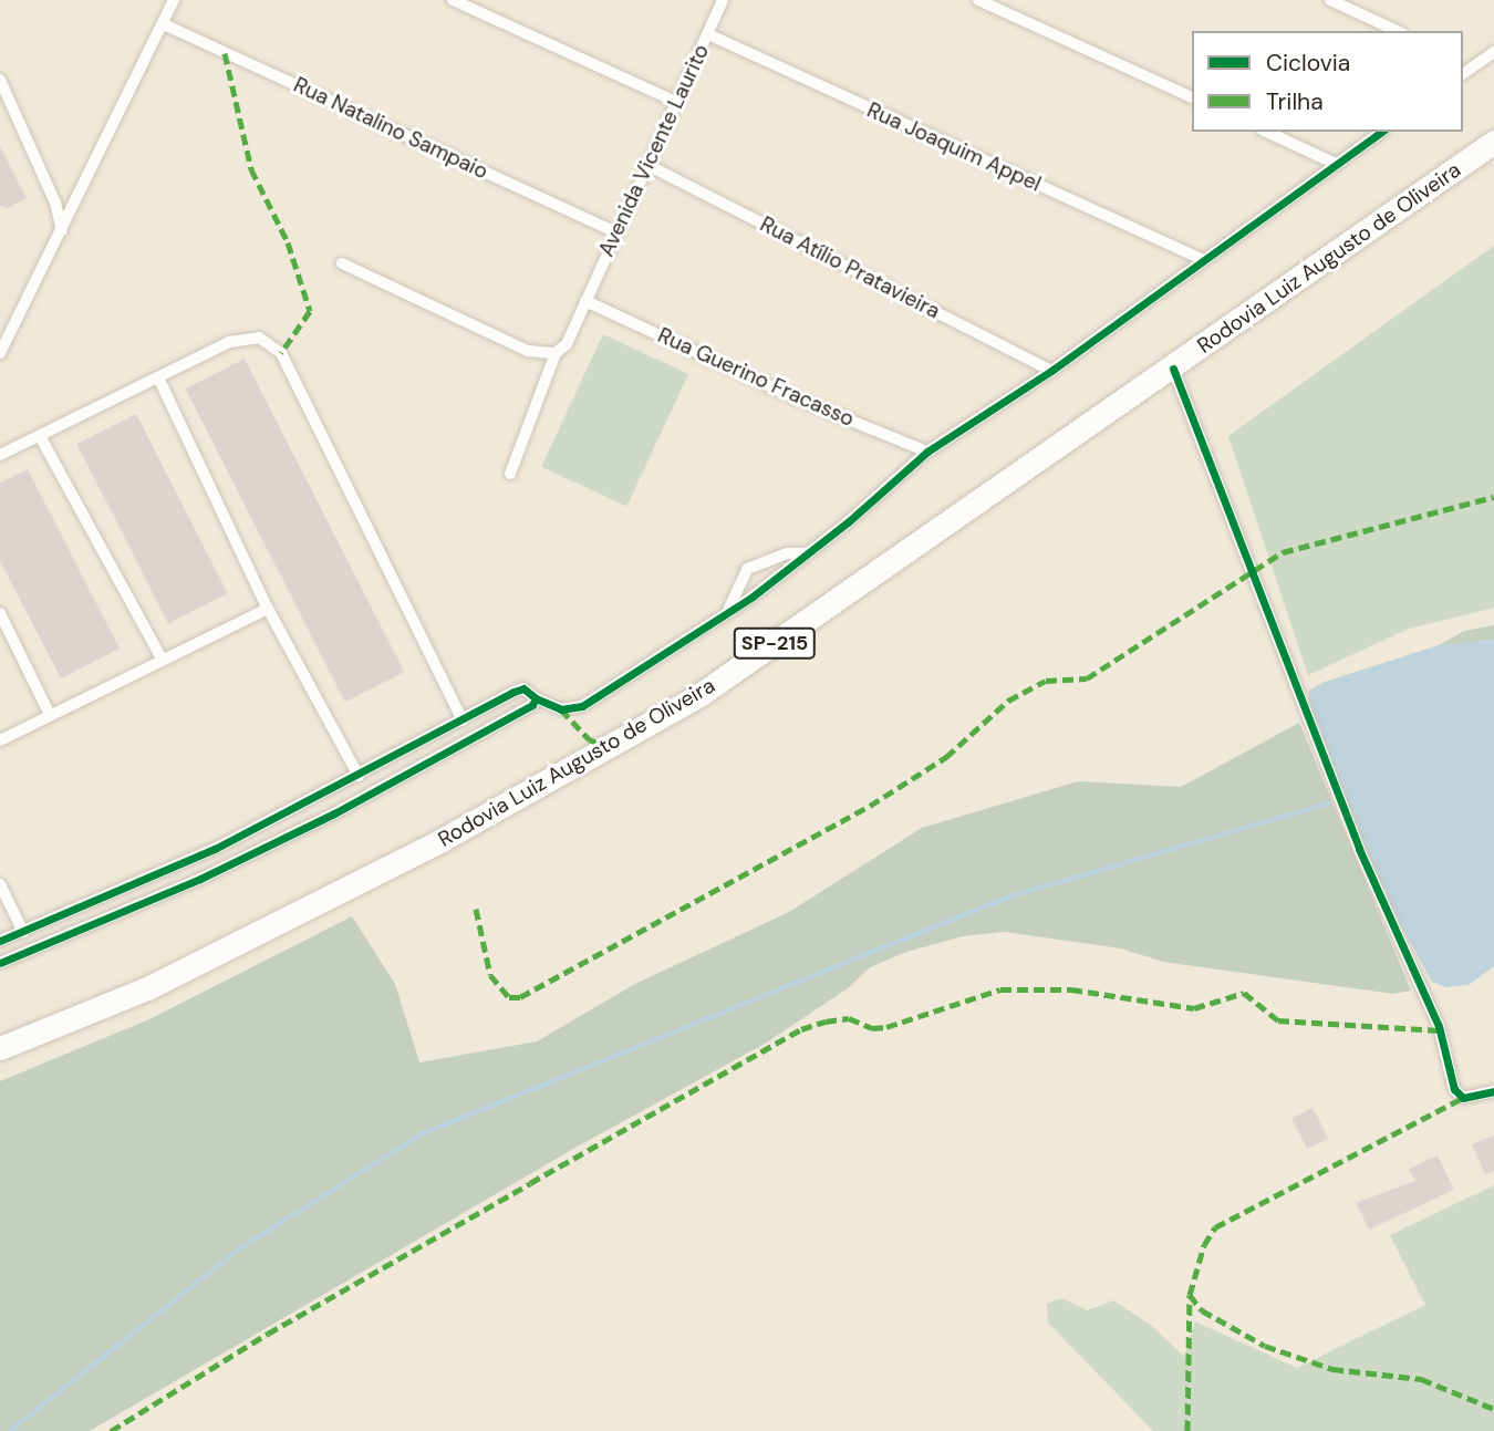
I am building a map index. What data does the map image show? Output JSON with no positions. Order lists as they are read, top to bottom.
{
  "streets": {
    "highway": ["Rodovia Luiz Augusto de Oliveira", "SP-215"],
    "street": [
      "Rua Natalino Sampaio",
      "Rua Joaquim Appel",
      "Avenida Vicente Laurito",
      "Rua Atílio Pratavieira",
      "Rua Guerino Fracasso"
    ]
  },
  "crossings": [
    ["Rua Natalino Sampaio", "Avenida Vicente Laurito"],
    ["Rua Joaquim Appel", "Avenida Vicente Laurito"],
    ["Avenida Vicente Laurito", "Rua Atílio Pratavieira"],
    ["Avenida Vicente Laurito", "Rua Guerino Fracasso"]
  ],
  "legend": ["Ciclovia", "Trilha"]
}
